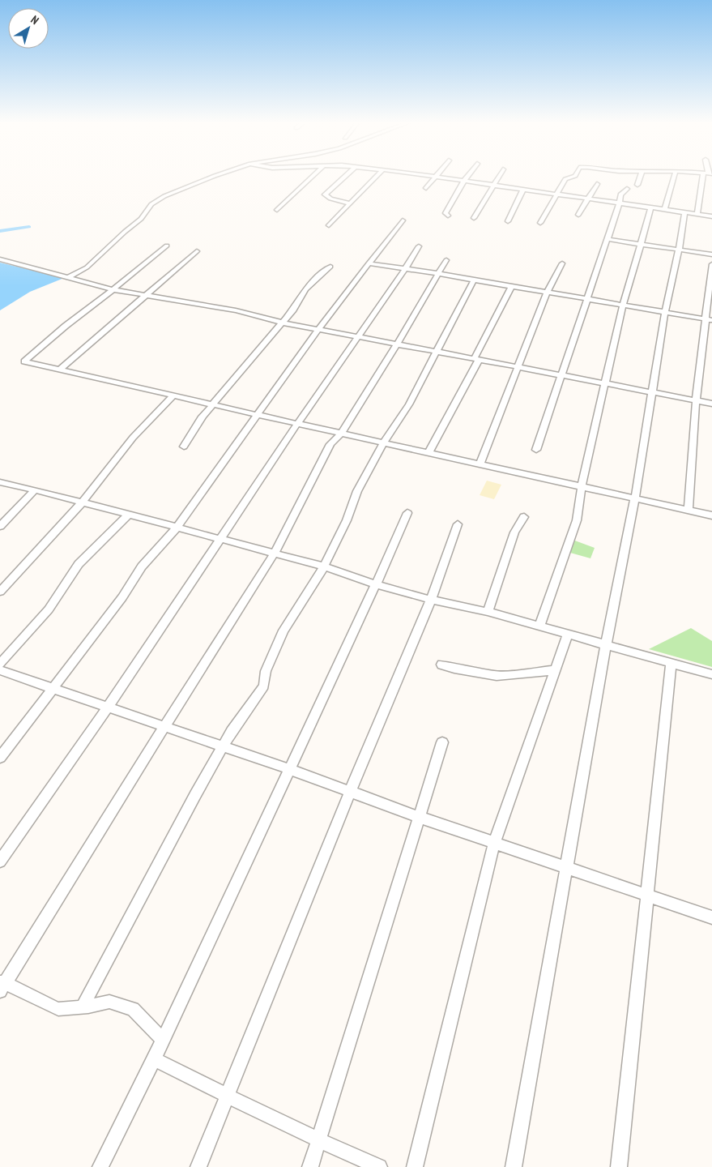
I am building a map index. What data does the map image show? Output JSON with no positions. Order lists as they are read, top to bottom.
{
  "north": "top right"
}
